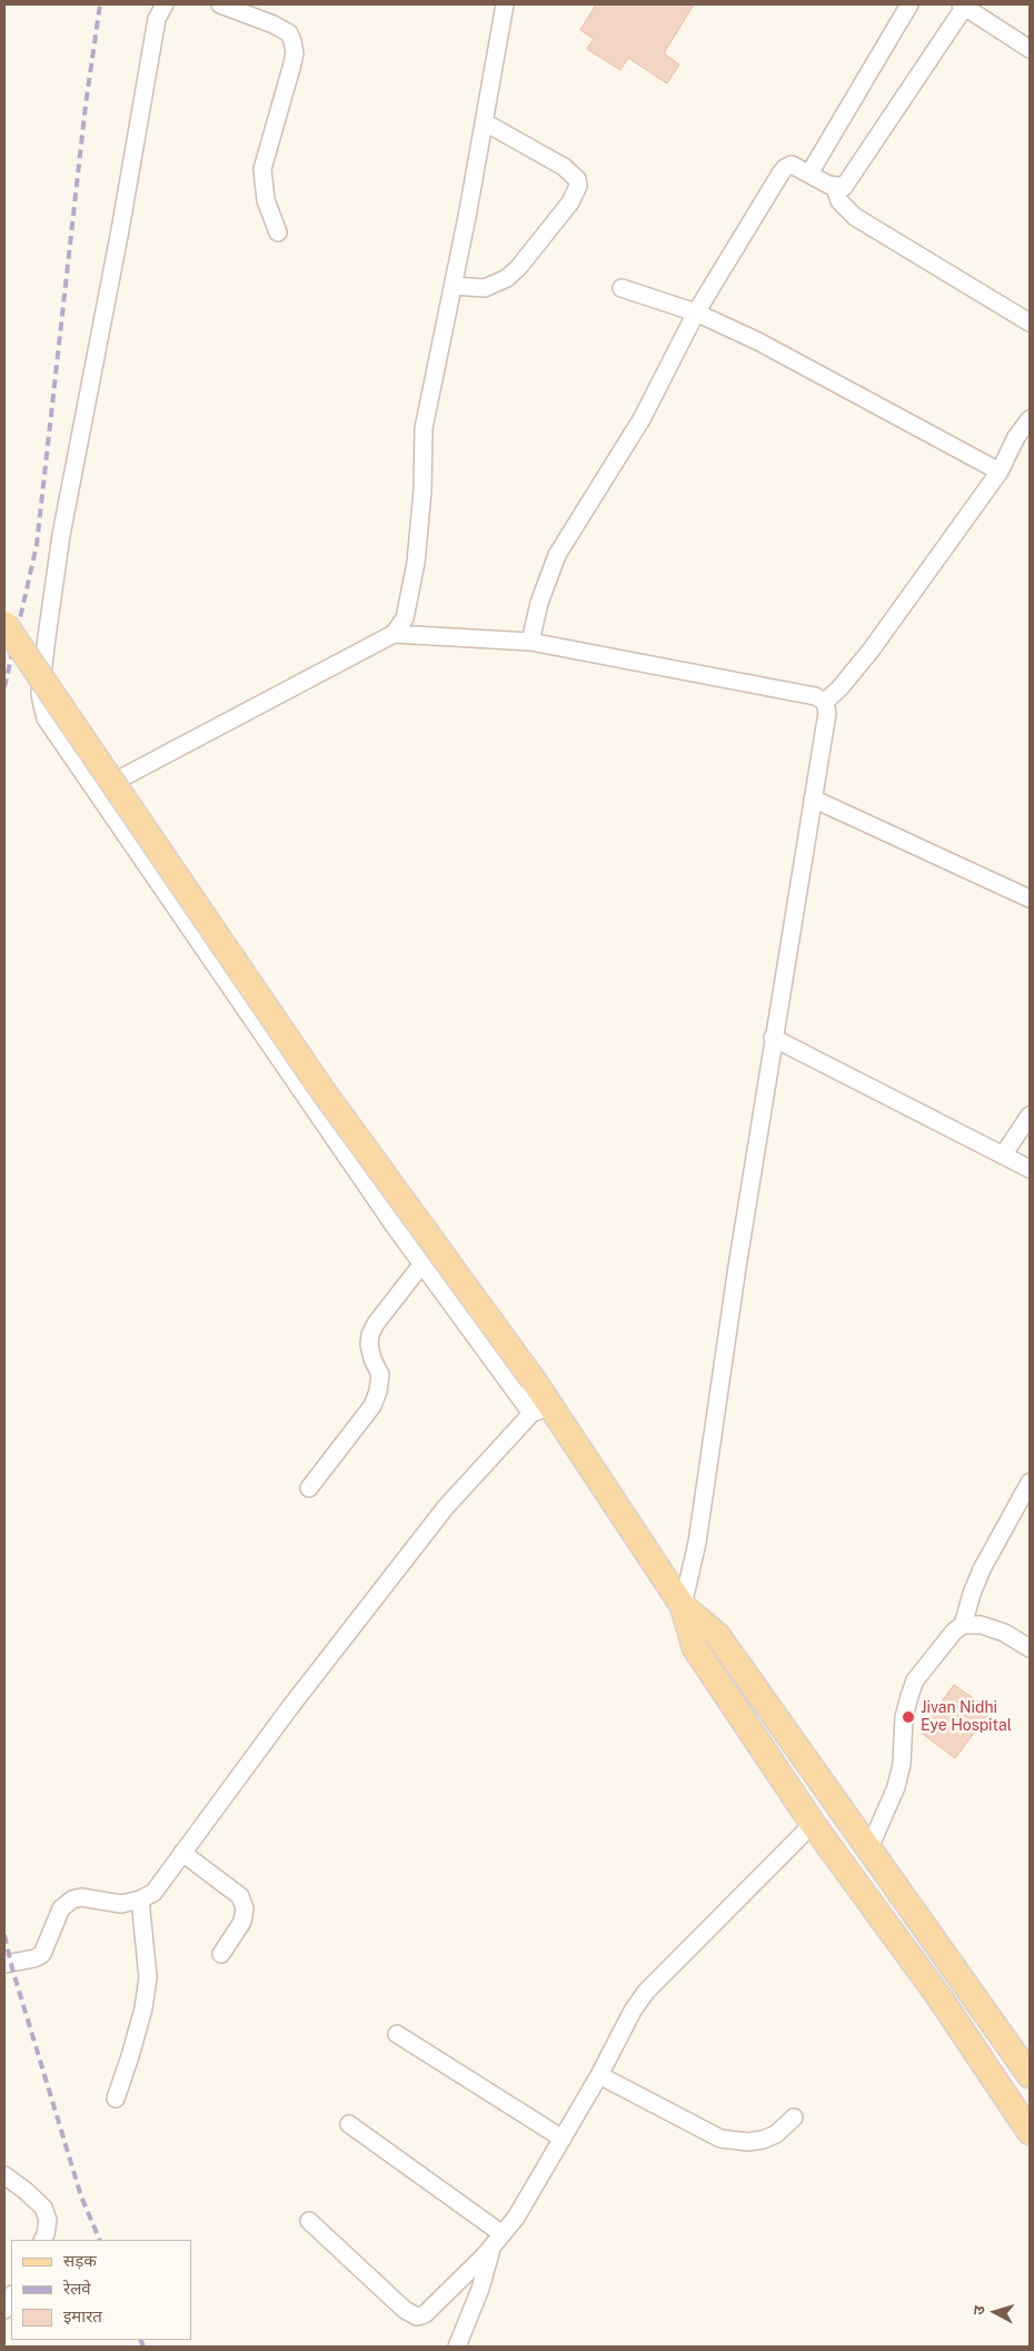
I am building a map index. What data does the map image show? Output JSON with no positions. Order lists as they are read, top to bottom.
{
  "places": ["Jivan Nidhi Eye Hospital"],
  "legend": ["सड़क", "रेलवे", "इमारत"],
  "north": "left"
}
